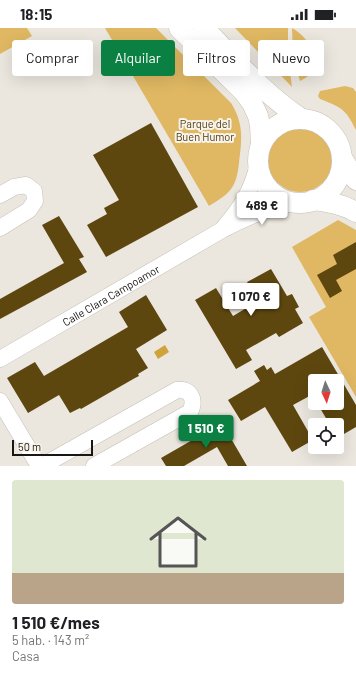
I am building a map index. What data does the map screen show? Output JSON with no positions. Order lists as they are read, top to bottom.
{
  "streets": {
    "street": ["Calle Clara Campoamor"]
  },
  "parks": ["Parque del Buen Humor"],
  "scale_bar": "50 m",
  "north": "bottom",
  "page": {
    "status": "18:15",
    "chip": [
      "Comprar",
      "Alquilar",
      "Filtros",
      "Nuevo"
    ],
    "price": ["489 €", "1 070 €", "1 510 €"],
    "scale": "50 m",
    "list": [
      {
        "name": "1 510 €/mes",
        "note": "5 hab. · 143 m² · Casa"
      }
    ]
  }
}
